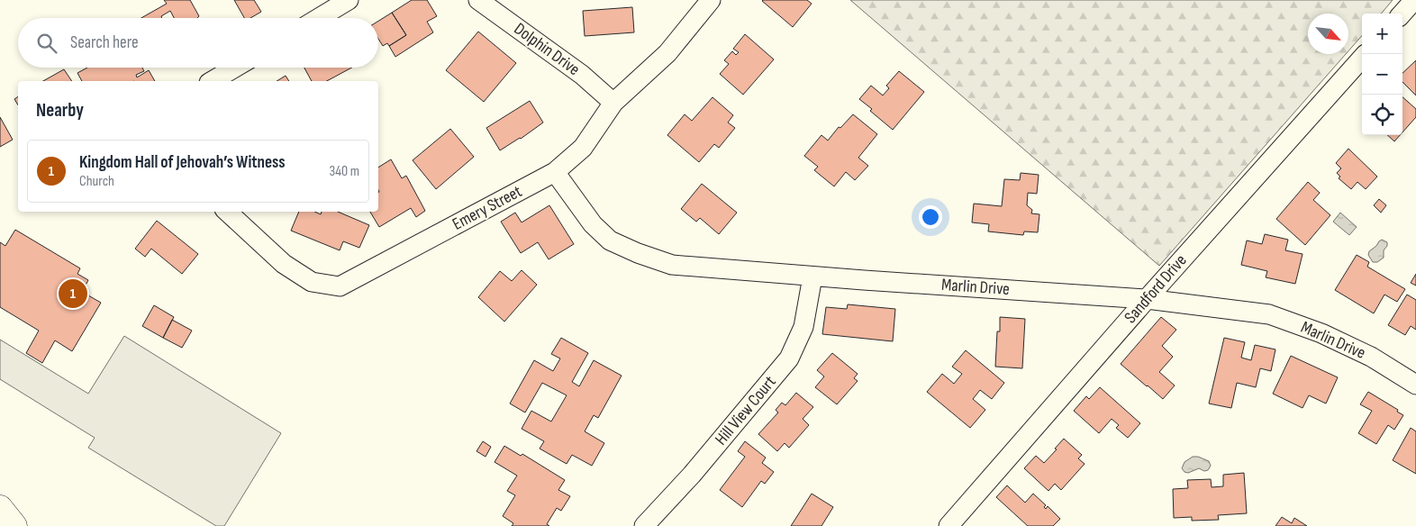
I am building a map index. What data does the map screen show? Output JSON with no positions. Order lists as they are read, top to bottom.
{
  "streets": {
    "street": [
      "Dolphin Drive",
      "Emery Street",
      "Marlin Drive",
      "Sandford Drive",
      "Hill View Court"
    ]
  },
  "crossings": [
    ["Dolphin Drive", "Emery Street"],
    ["Emery Street", "Marlin Drive"],
    ["Marlin Drive", "Sandford Drive"],
    ["Marlin Drive", "Hill View Court"]
  ],
  "north": "bottom right",
  "page": {
    "map_buttons": ["+", "−"],
    "search": "Search here",
    "heading": "Nearby",
    "list": [
      {
        "mark": "1",
        "name": "Kingdom Hall of Jehovah’s Witness",
        "note": "Church",
        "value": "340 m"
      }
    ],
    "pins": "1"
  }
}
